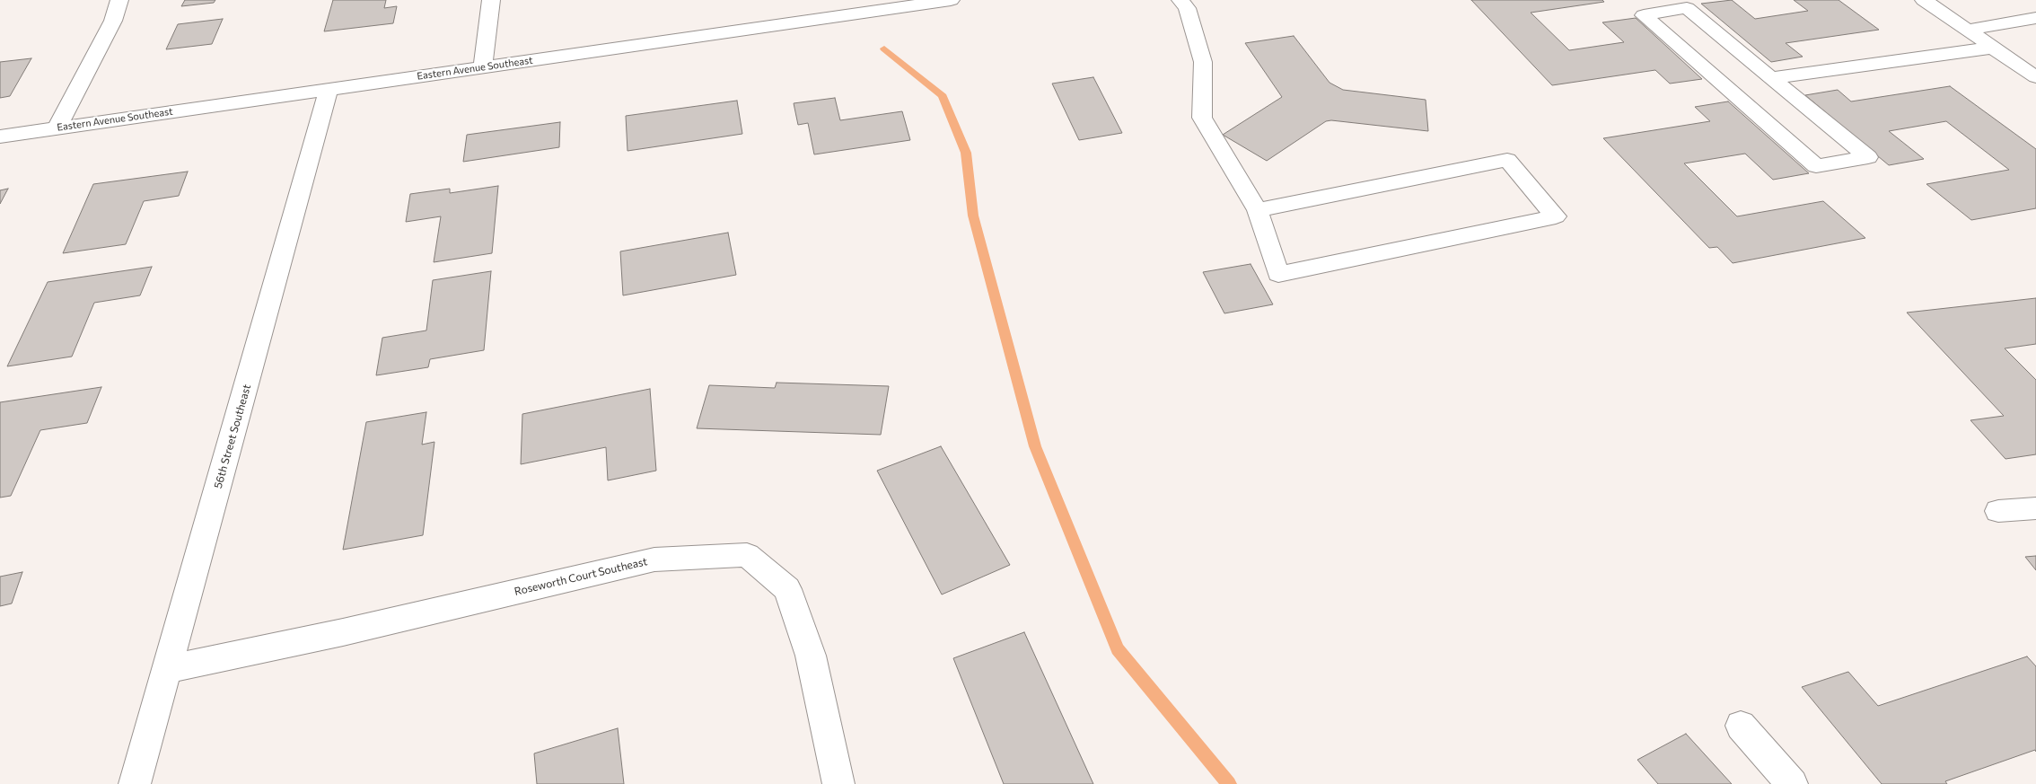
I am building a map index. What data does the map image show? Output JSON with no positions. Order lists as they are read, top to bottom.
{
  "streets": {
    "street": ["Eastern Avenue Southeast", "56th Street Southeast", "Roseworth Court Southeast"]
  },
  "crossings": [
    ["Eastern Avenue Southeast", "56th Street Southeast"],
    ["56th Street Southeast", "Roseworth Court Southeast"]
  ]
}
